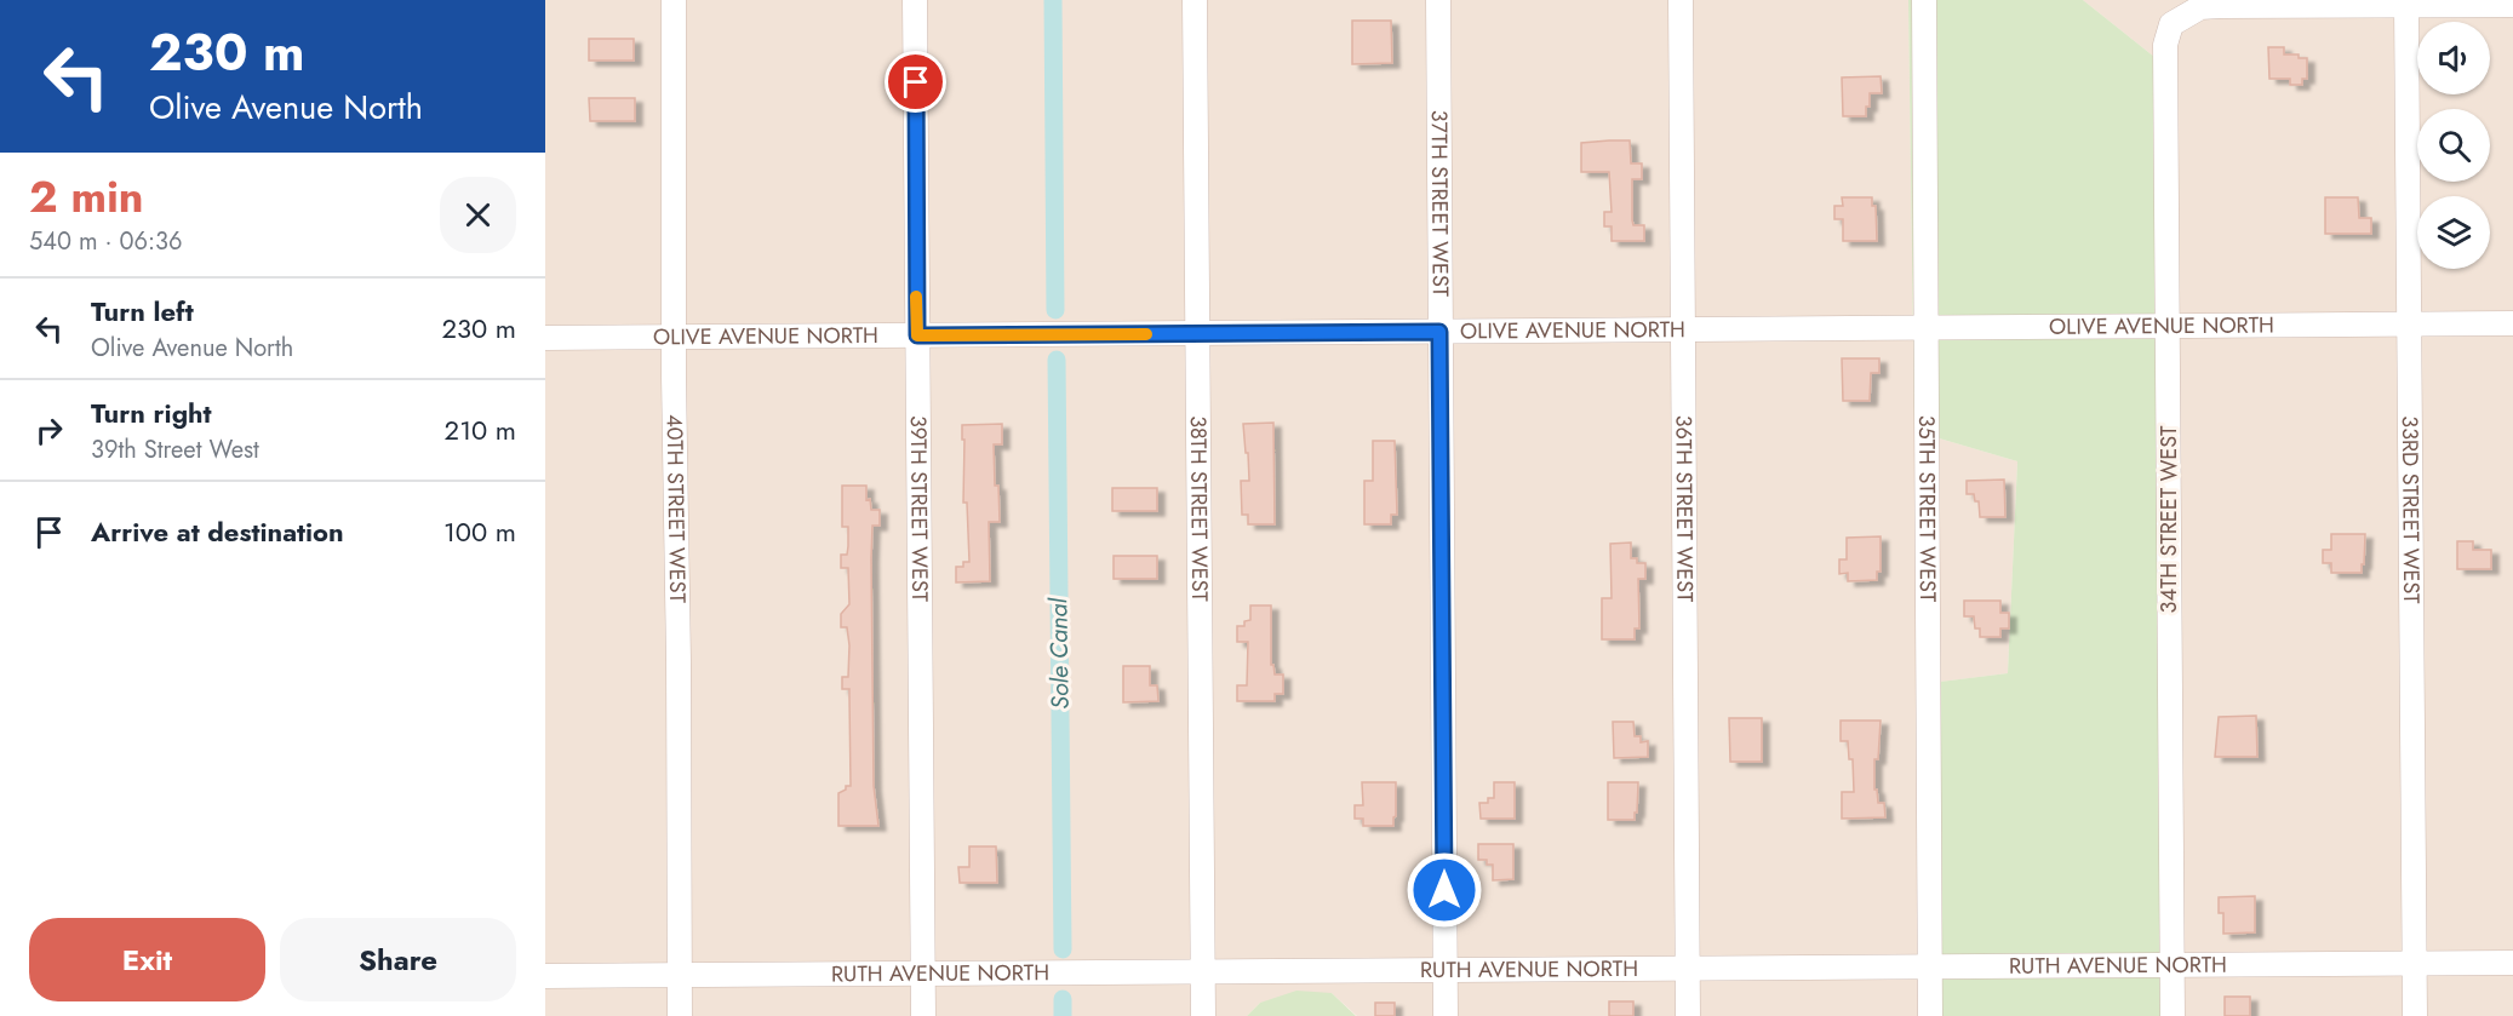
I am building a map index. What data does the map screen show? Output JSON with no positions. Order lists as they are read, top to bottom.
{
  "streets": {
    "street": [
      "37TH STREET WEST",
      "OLIVE AVENUE NORTH",
      "40TH STREET WEST",
      "39TH STREET WEST",
      "36TH STREET WEST",
      "35TH STREET WEST",
      "38TH STREET WEST",
      "33RD STREET WEST",
      "34TH STREET WEST",
      "RUTH AVENUE NORTH"
    ]
  },
  "crossings": [
    ["37TH STREET WEST", "OLIVE AVENUE NORTH"],
    ["37TH STREET WEST", "RUTH AVENUE NORTH"],
    ["OLIVE AVENUE NORTH", "40TH STREET WEST"],
    ["OLIVE AVENUE NORTH", "39TH STREET WEST"],
    ["OLIVE AVENUE NORTH", "36TH STREET WEST"],
    ["OLIVE AVENUE NORTH", "35TH STREET WEST"],
    ["OLIVE AVENUE NORTH", "38TH STREET WEST"],
    ["OLIVE AVENUE NORTH", "33RD STREET WEST"],
    ["OLIVE AVENUE NORTH", "34TH STREET WEST"],
    ["40TH STREET WEST", "RUTH AVENUE NORTH"],
    ["39TH STREET WEST", "RUTH AVENUE NORTH"],
    ["36TH STREET WEST", "RUTH AVENUE NORTH"],
    ["35TH STREET WEST", "RUTH AVENUE NORTH"],
    ["38TH STREET WEST", "RUTH AVENUE NORTH"],
    ["33RD STREET WEST", "34TH STREET WEST"],
    ["33RD STREET WEST", "RUTH AVENUE NORTH"],
    ["34TH STREET WEST", "RUTH AVENUE NORTH"]
  ],
  "water": ["Sole Canal"],
  "page": {
    "turn": ["230 m", "Olive Avenue North"],
    "heading": ["2 min", "540 m · 06:36"],
    "list": [
      {
        "name": "Turn left",
        "note": "Olive Avenue North",
        "value": "230 m"
      },
      {
        "name": "Turn right",
        "note": "39th Street West",
        "value": "210 m"
      },
      {
        "name": "Arrive at destination",
        "value": "100 m"
      }
    ],
    "buttons": ["Exit", "Share"]
  }
}
